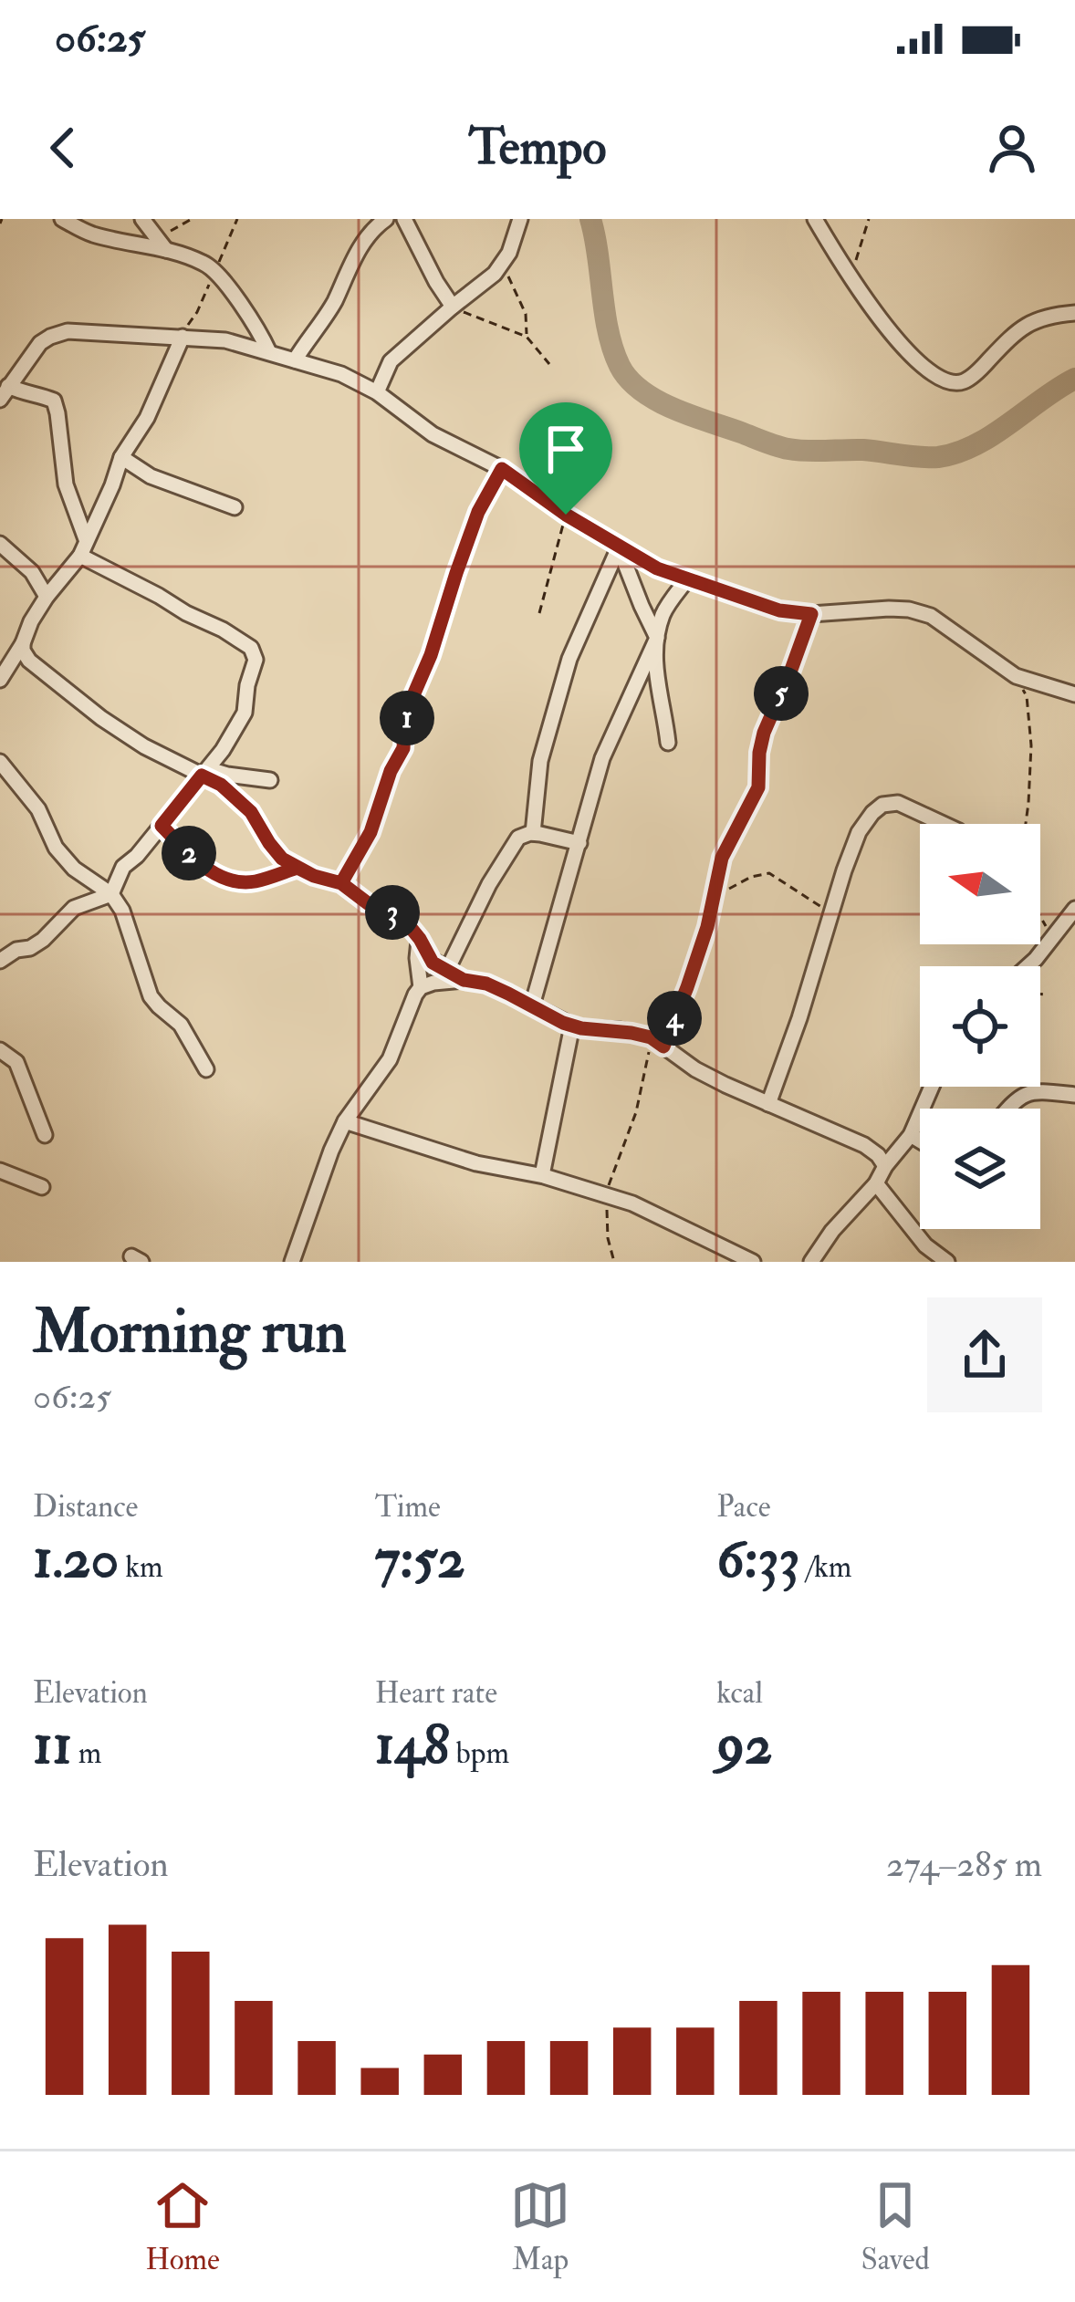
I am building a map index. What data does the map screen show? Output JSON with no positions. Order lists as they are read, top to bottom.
{
  "north": "left",
  "page": {
    "status": "06:25",
    "header": "Tempo",
    "pins": [
      "5",
      "1",
      "2",
      "3",
      "4"
    ],
    "heading": ["Morning run", "06:25"],
    "stats": [
      ["Distance", "1.20 km"],
      ["Time", "7:52"],
      ["Pace", "6:33 /km"],
      ["Elevation", "11 m"],
      ["Heart rate", "148 bpm"],
      ["kcal", "92"]
    ],
    "chart": ["Elevation", "274–285 m"],
    "tabs": ["Home", "Map", "Saved"]
  }
}
